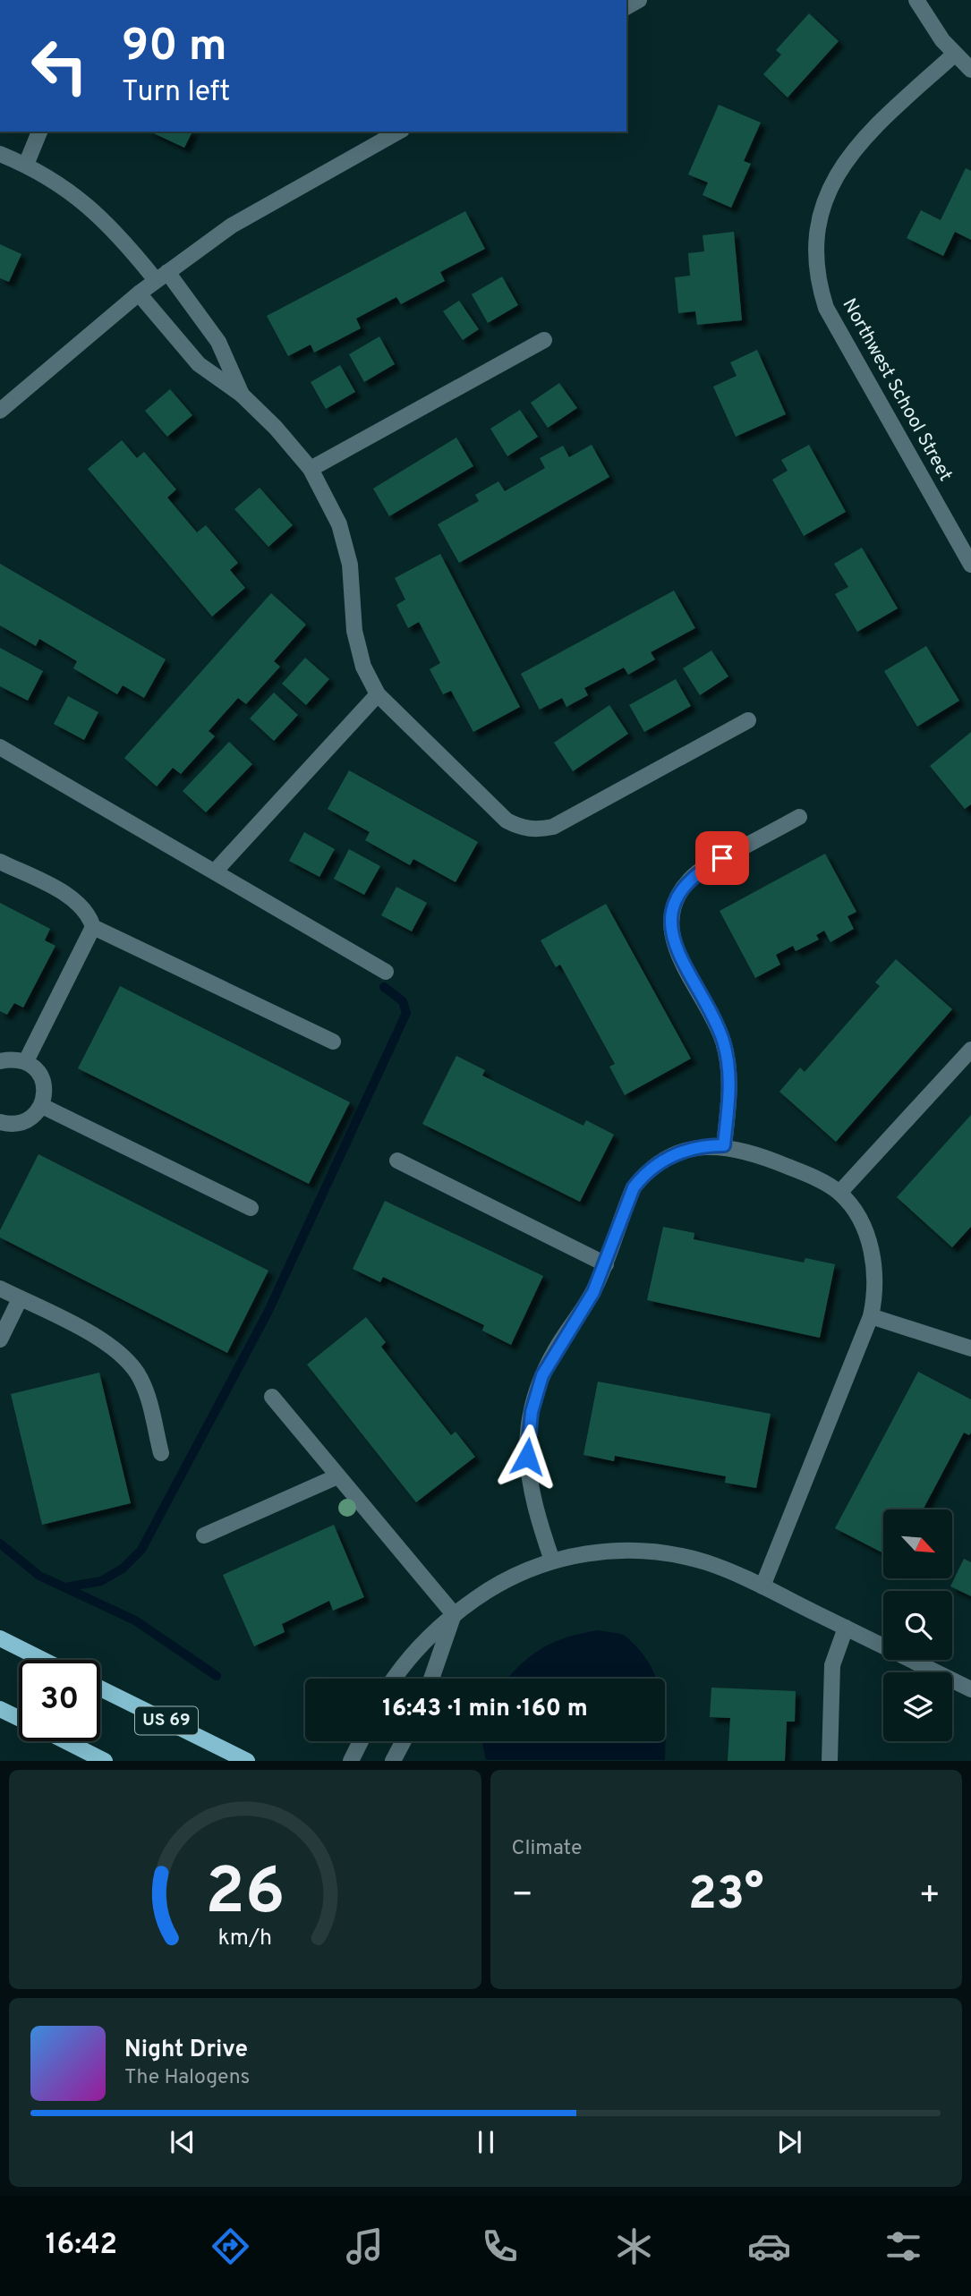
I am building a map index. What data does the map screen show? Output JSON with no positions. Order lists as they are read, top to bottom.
{
  "streets": {
    "main road": ["US 69"],
    "street": ["Northwest School Street"]
  },
  "north": "bottom right",
  "page": {
    "turn": ["90 m", "Turn left"],
    "limit": "30",
    "trip": "16:43 · 1 min · 160 m",
    "tile": "Climate",
    "heat": ["−", "23°", "+"],
    "song": ["Night Drive", "The Halogens"],
    "tabs": "16:42",
    "gauge": ["26", "km/h"]
  }
}
